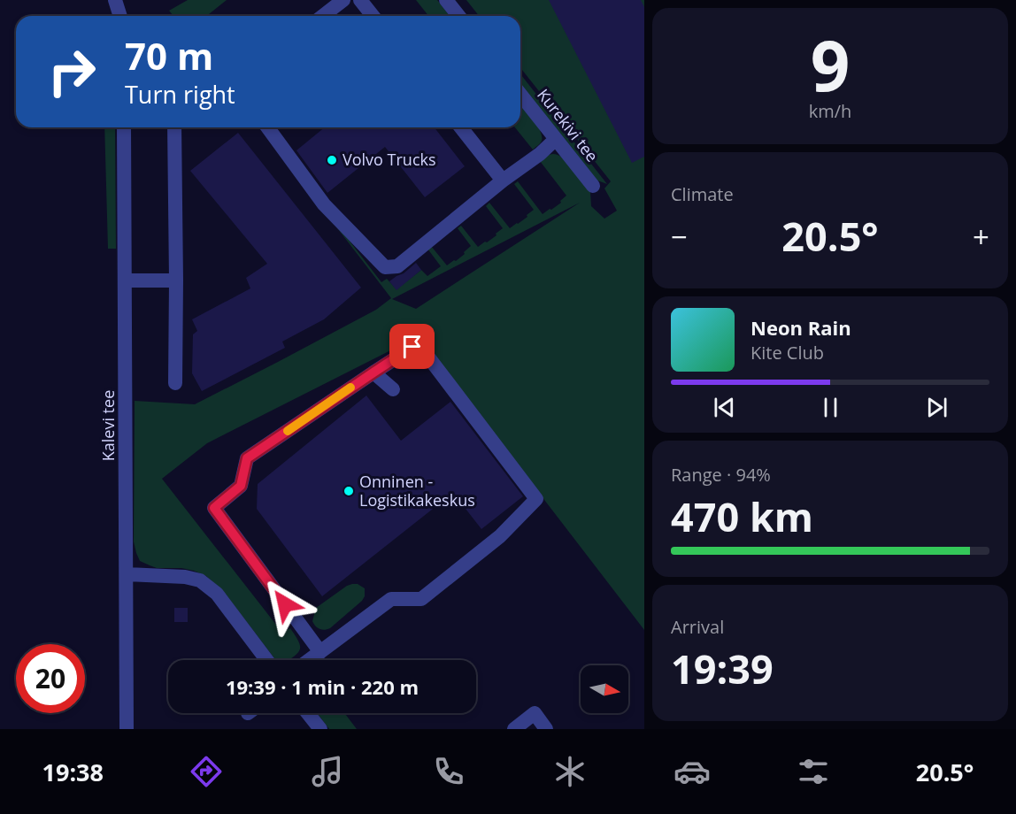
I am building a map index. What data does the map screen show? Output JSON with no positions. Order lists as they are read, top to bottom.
{
  "streets": {
    "street": ["Kurekivi tee", "Kalevi tee"]
  },
  "places": ["Volvo Trucks", "Onninen - Logistikakeskus"],
  "north": "right",
  "page": {
    "tile": [
      ["9", "km/h"],
      "Climate",
      ["Range · 94%", "470 km"],
      ["Arrival", "19:39"]
    ],
    "turn": ["70 m", "Turn right"],
    "heat": ["−", "20.5°", "+"],
    "song": ["Neon Rain", "Kite Club"],
    "limit": "20",
    "trip": "19:39 · 1 min · 220 m",
    "tabs": ["19:38", "20.5°"]
  }
}
